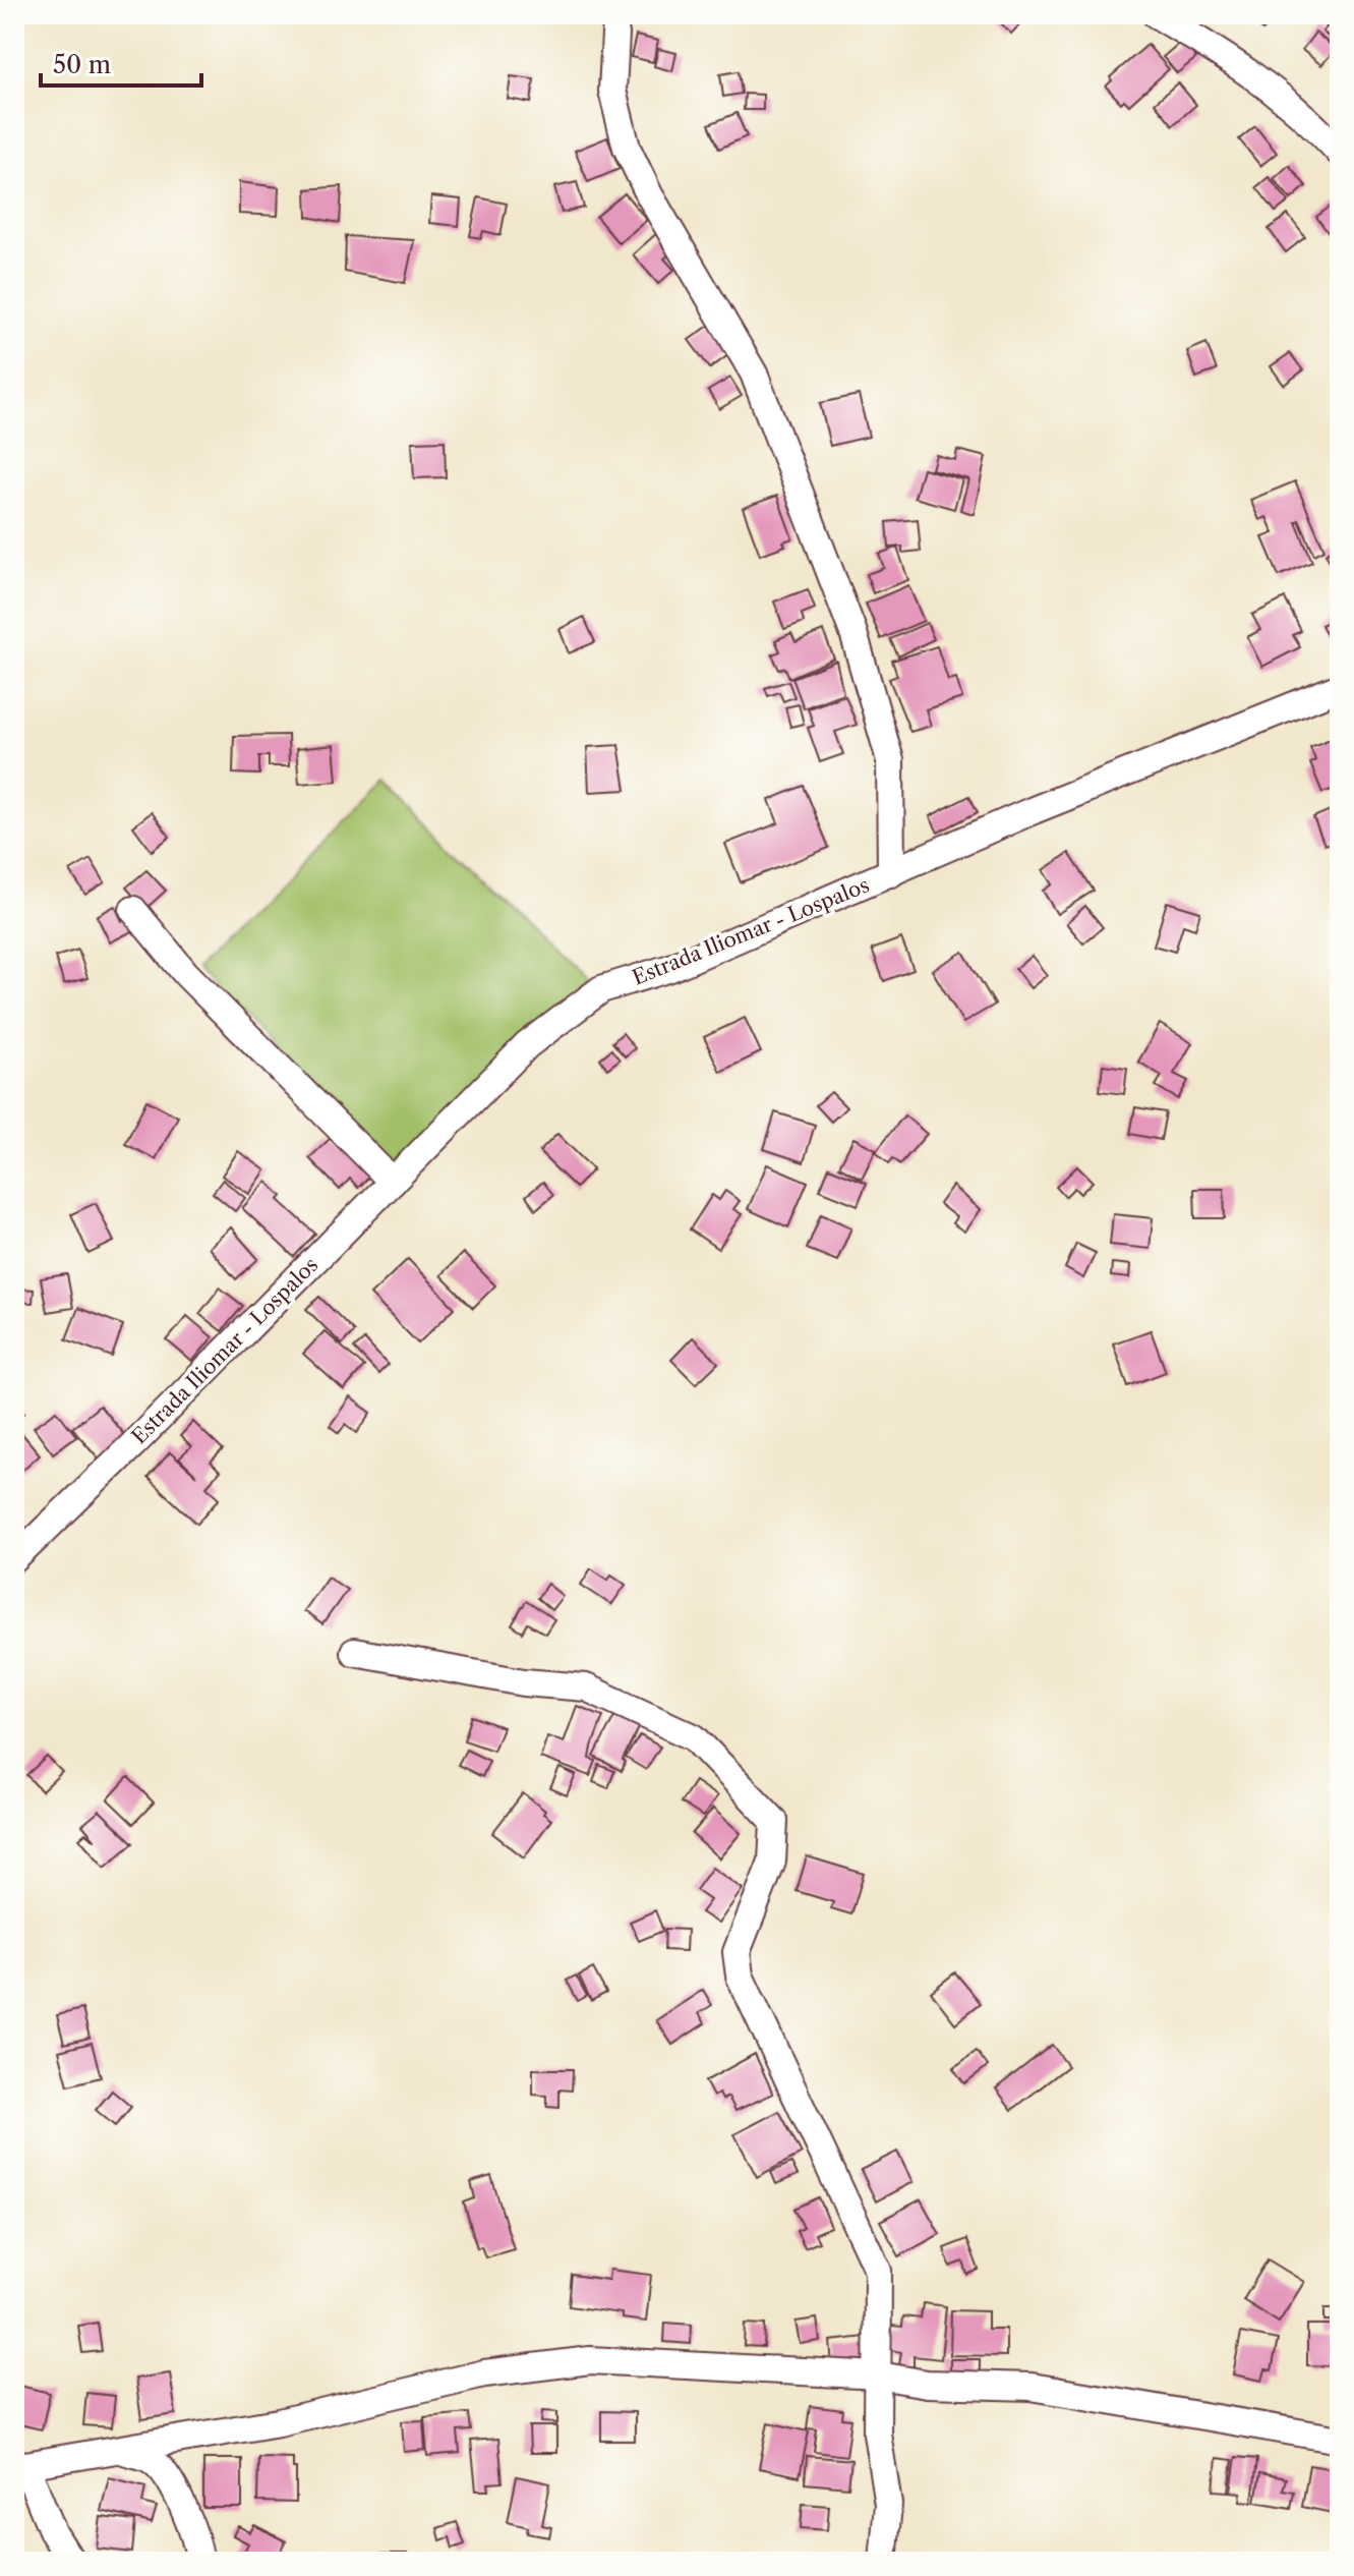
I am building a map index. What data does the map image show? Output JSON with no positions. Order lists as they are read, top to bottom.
{
  "streets": {
    "street": ["Estrada Iliomar - Lospalos"]
  },
  "scale_bar": "50 m"
}
